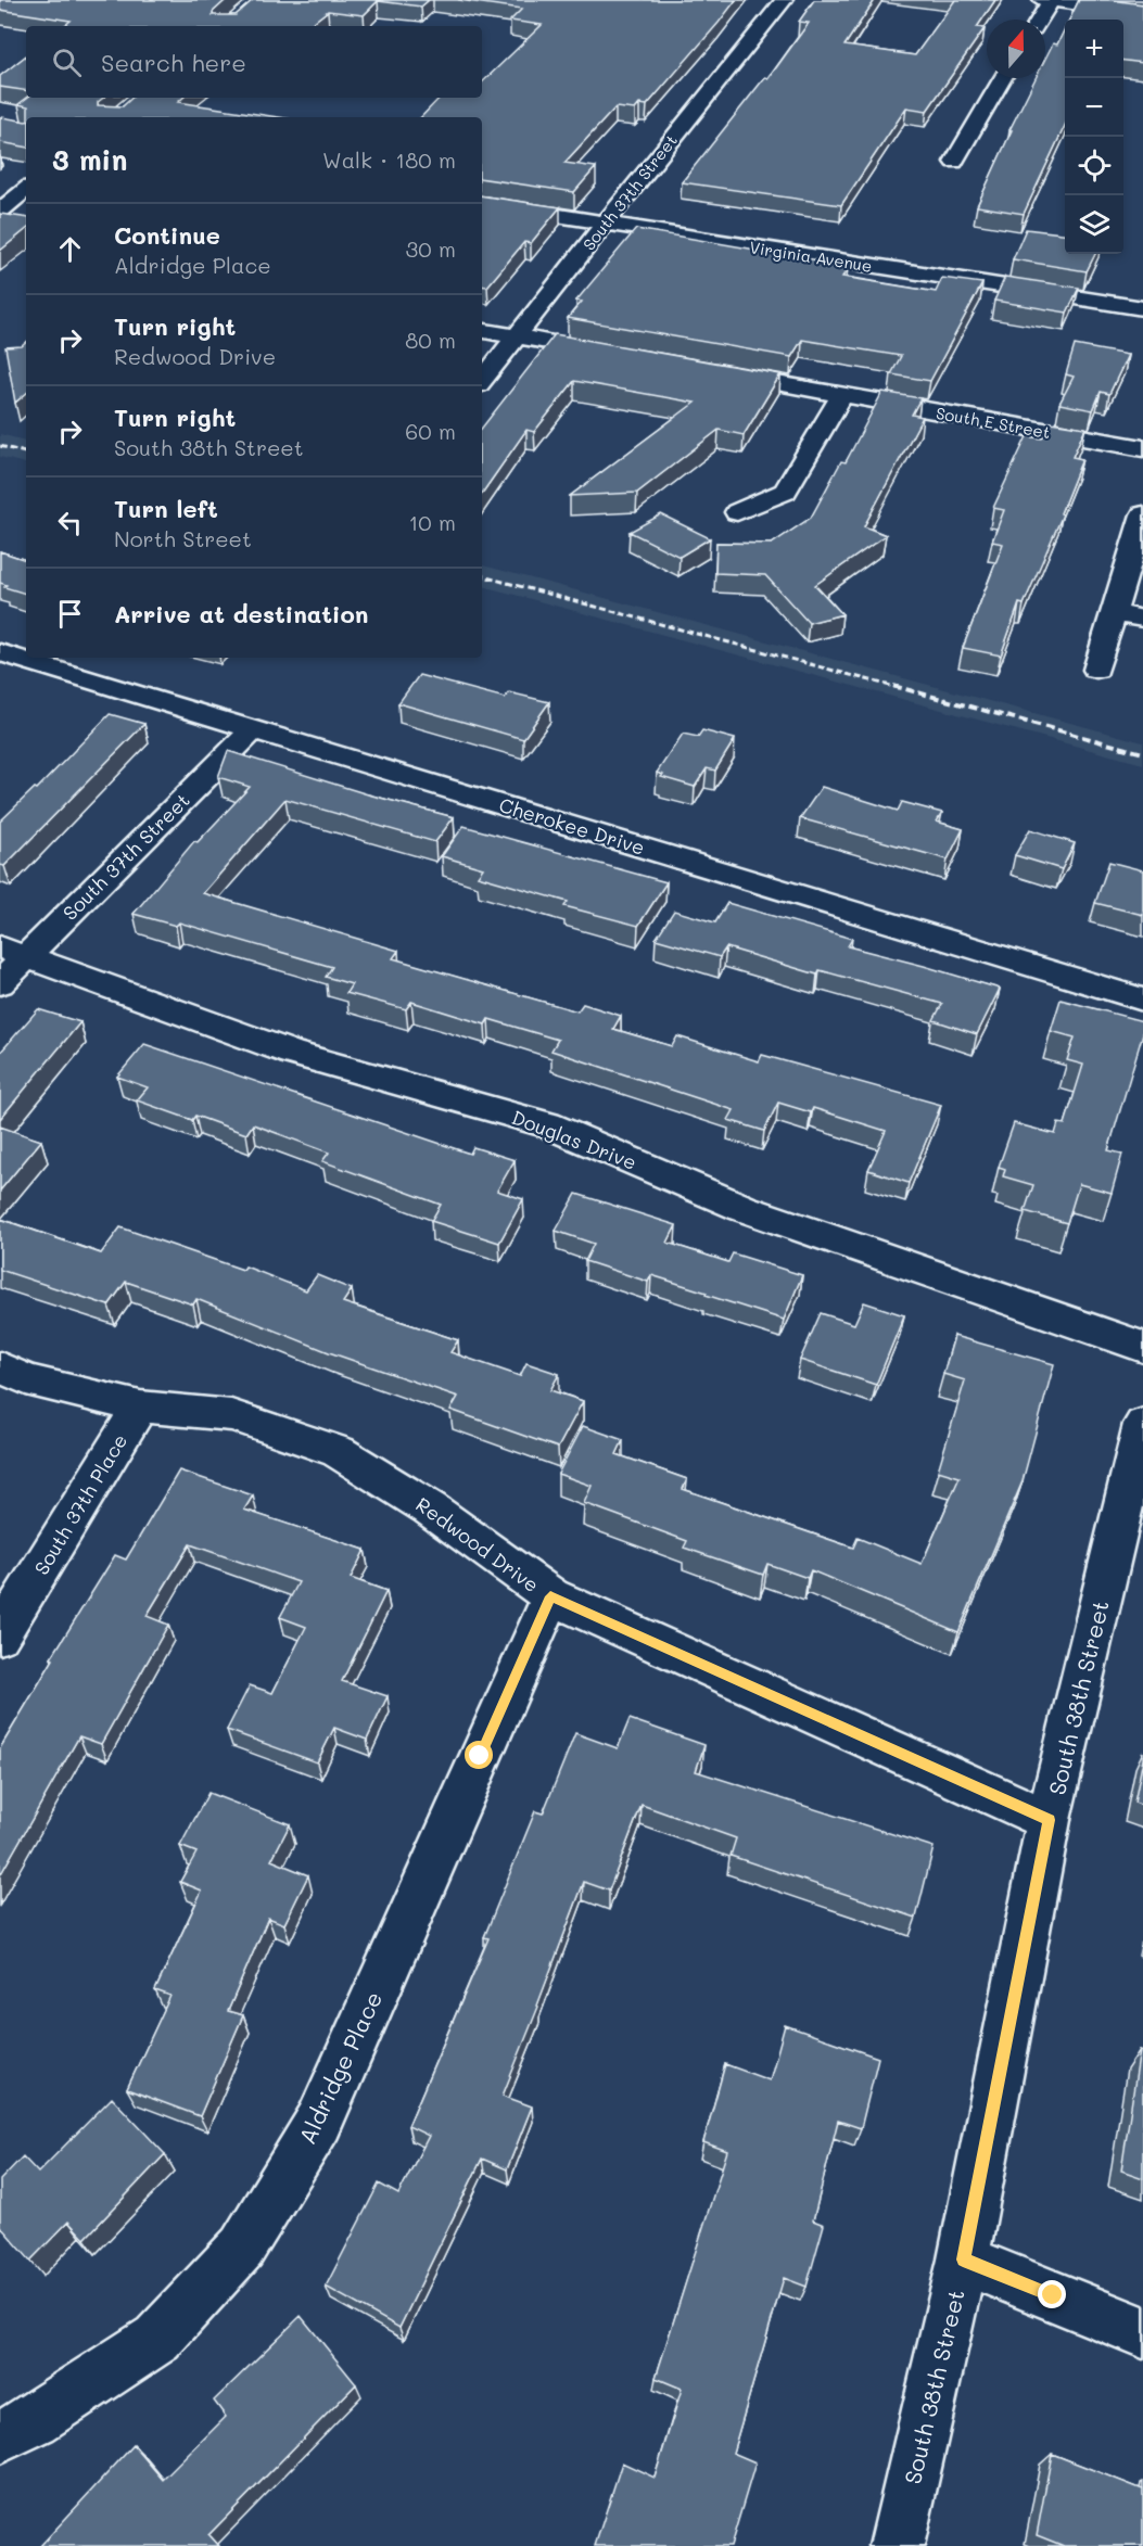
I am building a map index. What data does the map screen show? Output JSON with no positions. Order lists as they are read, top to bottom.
{
  "streets": {
    "street": [
      "South 37th Street",
      "Virginia Avenue",
      "South E Street",
      "Cherokee Drive",
      "Douglas Drive",
      "South 37th Place",
      "Redwood Drive",
      "South 38th Street",
      "Aldridge Place"
    ]
  },
  "crossings": [
    ["South 37th Street", "Virginia Avenue"],
    ["South 37th Street", "Cherokee Drive"],
    ["South 37th Street", "Douglas Drive"],
    ["South 37th Place", "Redwood Drive"],
    ["Redwood Drive", "South 38th Street"],
    ["Redwood Drive", "Aldridge Place"]
  ],
  "north": "top",
  "page": {
    "map_buttons": ["+", "−"],
    "search": "Search here",
    "heading": ["3 min", "Walk · 180 m"],
    "list": [
      ["Continue", "Aldridge Place", "30 m"],
      ["Turn right", "Redwood Drive", "80 m"],
      ["Turn right", "South 38th Street", "60 m"],
      ["Turn left", "North Street", "10 m"],
      "Arrive at destination"
    ]
  }
}
